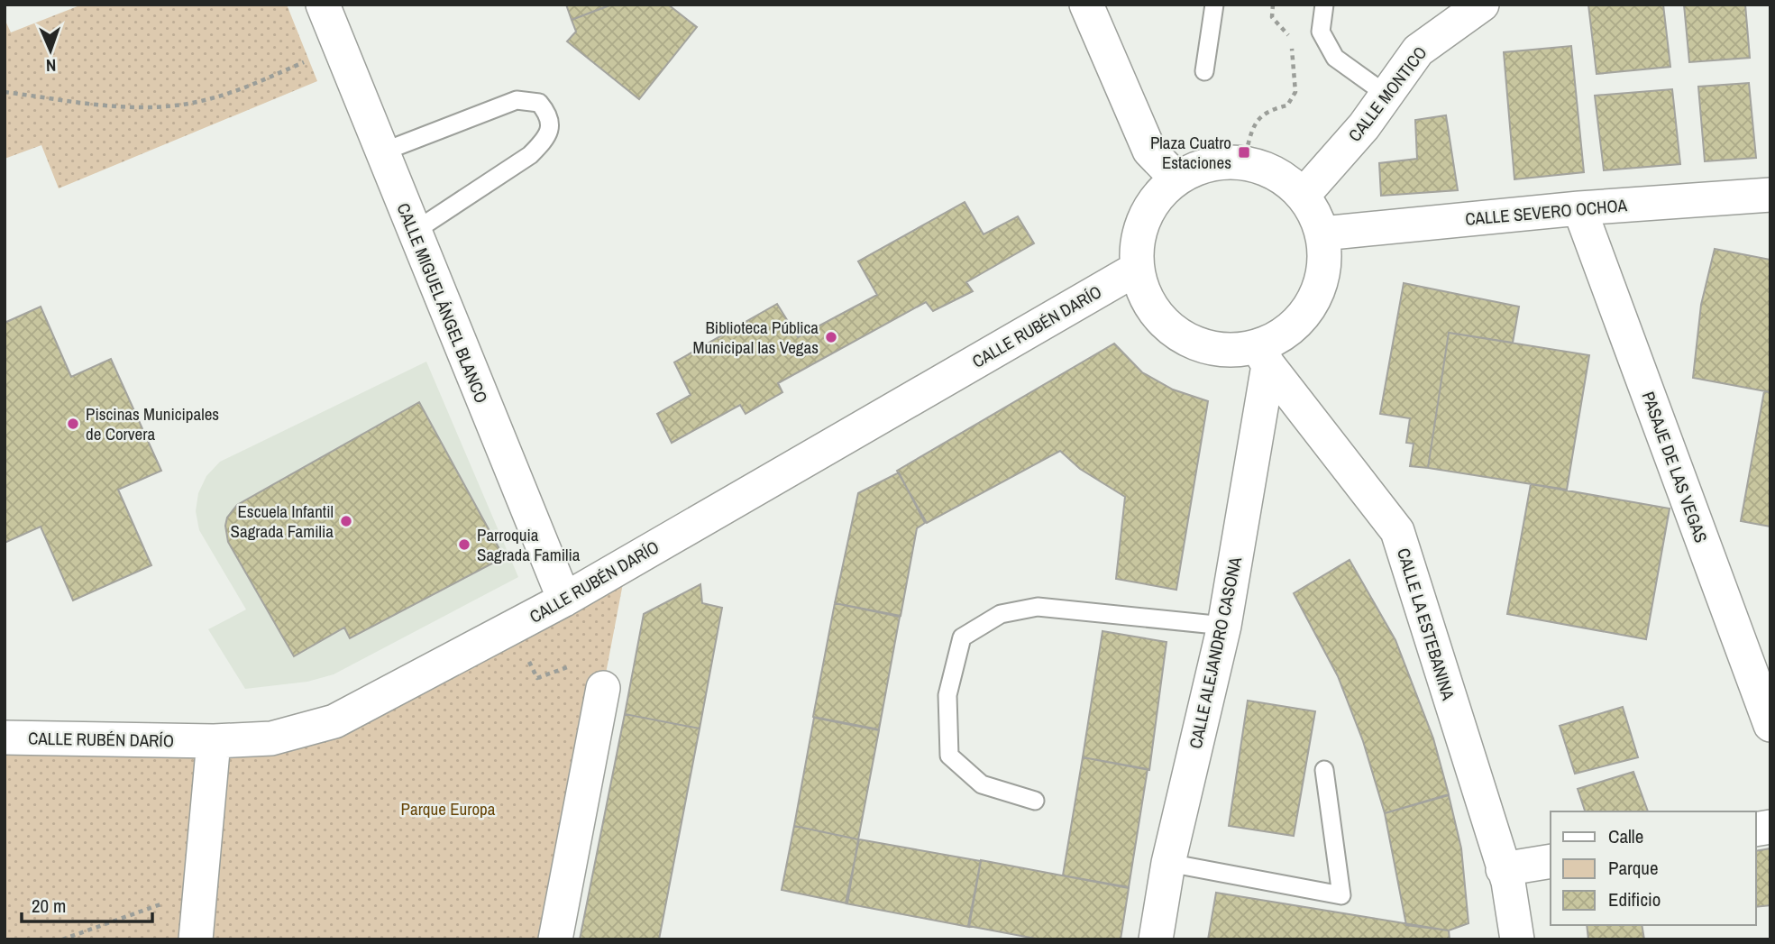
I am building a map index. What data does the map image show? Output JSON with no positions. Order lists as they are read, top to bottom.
{
  "streets": {
    "street": [
      "CALLE MONTICO",
      "CALLE SEVERO OCHOA",
      "CALLE MIGUEL ÁNGEL BLANCO",
      "CALLE RUBÉN DARÍO",
      "PASAJE DE LAS VEGAS",
      "CALLE LA ESTEBANINA",
      "CALLE ALEJANDRO CASONA"
    ]
  },
  "crossings": [
    ["CALLE MONTICO", "CALLE SEVERO OCHOA"],
    ["CALLE MONTICO", "CALLE RUBÉN DARÍO"],
    ["CALLE MONTICO", "CALLE LA ESTEBANINA"],
    ["CALLE MONTICO", "CALLE ALEJANDRO CASONA"],
    ["CALLE SEVERO OCHOA", "CALLE RUBÉN DARÍO"],
    ["CALLE SEVERO OCHOA", "PASAJE DE LAS VEGAS"],
    ["CALLE SEVERO OCHOA", "CALLE LA ESTEBANINA"],
    ["CALLE SEVERO OCHOA", "CALLE ALEJANDRO CASONA"],
    ["CALLE MIGUEL ÁNGEL BLANCO", "CALLE RUBÉN DARÍO"],
    ["CALLE RUBÉN DARÍO", "CALLE LA ESTEBANINA"],
    ["CALLE RUBÉN DARÍO", "CALLE ALEJANDRO CASONA"],
    ["CALLE LA ESTEBANINA", "CALLE ALEJANDRO CASONA"]
  ],
  "parks": ["Parque Europa"],
  "places": {
    "transit": ["Plaza Cuatro Estaciones"],
    "other": [
      "Biblioteca Pública Municipal las Vegas",
      "Piscinas Municipales de Corvera",
      "Escuela Infantil Sagrada Familia",
      "Parroquia Sagrada Familia"
    ]
  },
  "legend": ["Calle", "Parque", "Edificio"],
  "scale_bar": "20 m",
  "north": "bottom"
}
